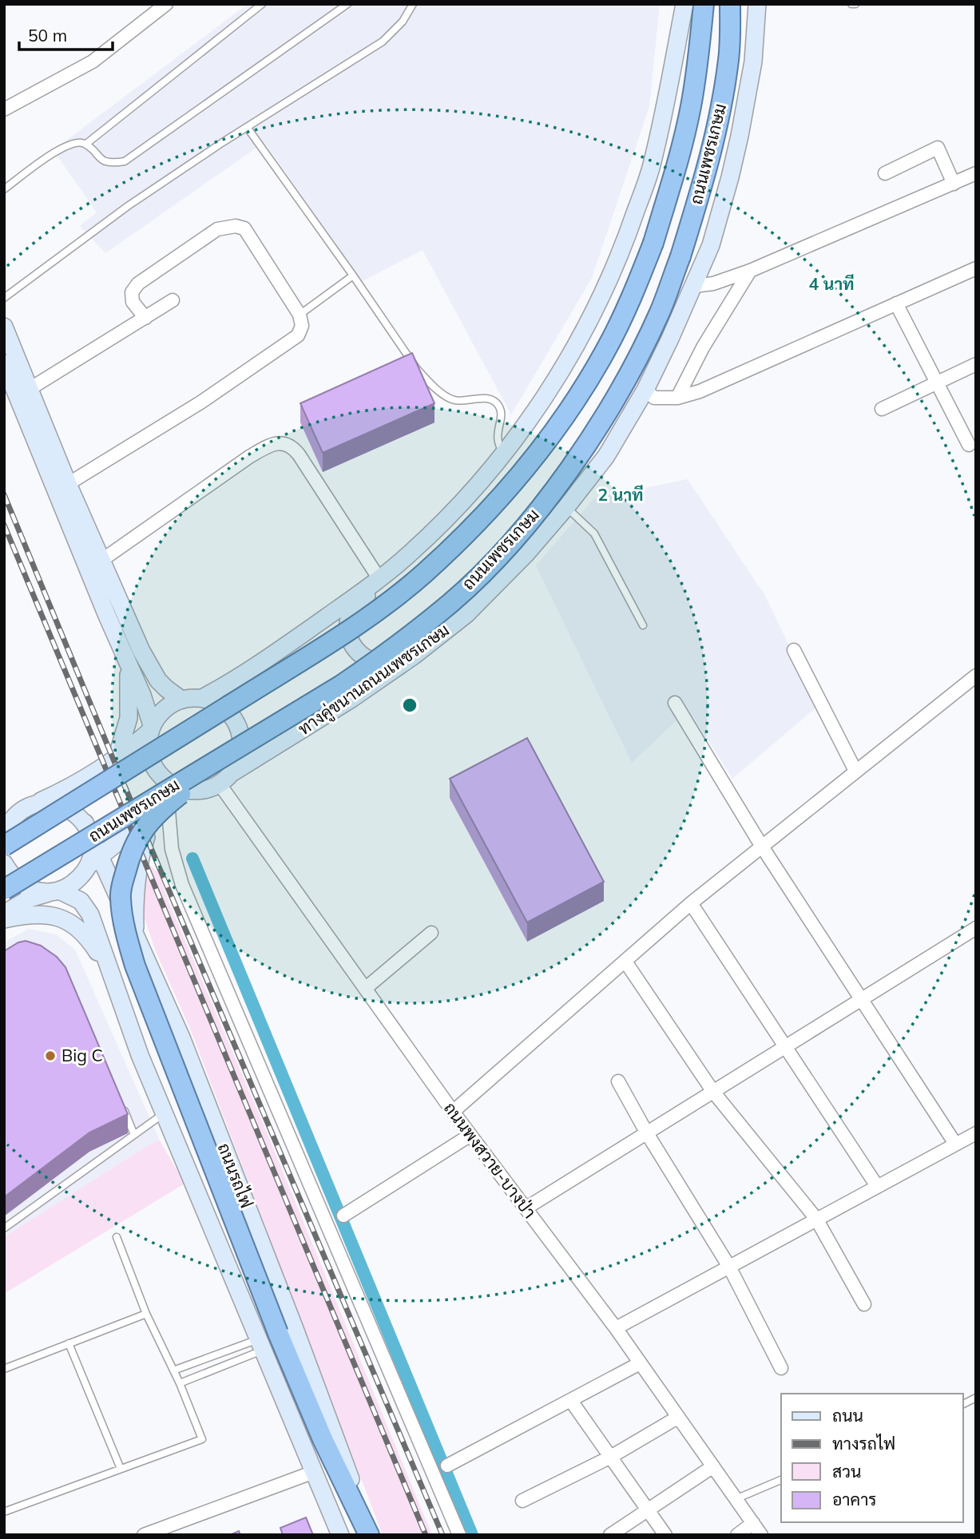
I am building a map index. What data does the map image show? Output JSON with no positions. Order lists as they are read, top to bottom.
{
  "streets": {
    "highway": ["ถนนเพชรเกษม"],
    "main road": ["ทางคู่ขนานถนนเพชรเกษม", "ถนนรถไฟ"],
    "street": ["ถนนพงสวาย-บางป่า"]
  },
  "crossings": [
    ["ถนนเพชรเกษม", "ทางคู่ขนานถนนเพชรเกษม"],
    ["ถนนเพชรเกษม", "ถนนพงสวาย-บางป่า"],
    ["ถนนเพชรเกษม", "ถนนรถไฟ"],
    ["ทางคู่ขนานถนนเพชรเกษม", "ถนนพงสวาย-บางป่า"]
  ],
  "places": ["Big C"],
  "legend": [
    "ถนน",
    "ทางรถไฟ",
    "สวน",
    "อาคาร"
  ],
  "scale_bar": "50 m",
  "rings": ["4 นาที", "2 นาที"]
}
